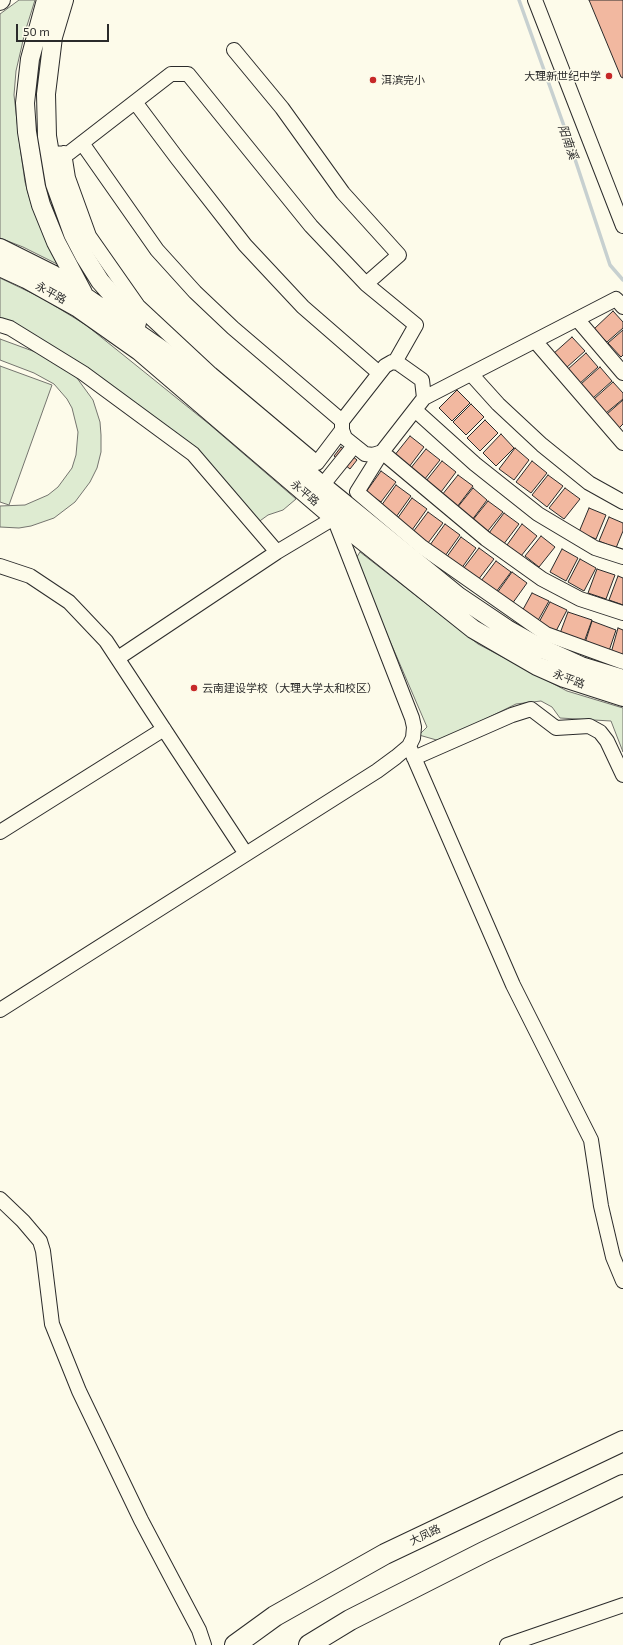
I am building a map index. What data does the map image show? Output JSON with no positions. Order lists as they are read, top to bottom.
{
  "streets": {
    "highway": ["大凤路"],
    "main road": ["永平路"]
  },
  "water": ["阳南溪"],
  "places": ["大理新世纪中学", "洱滨完小", "云南建设学校（大理大学太和校区）"],
  "scale_bar": "50 m"
}
